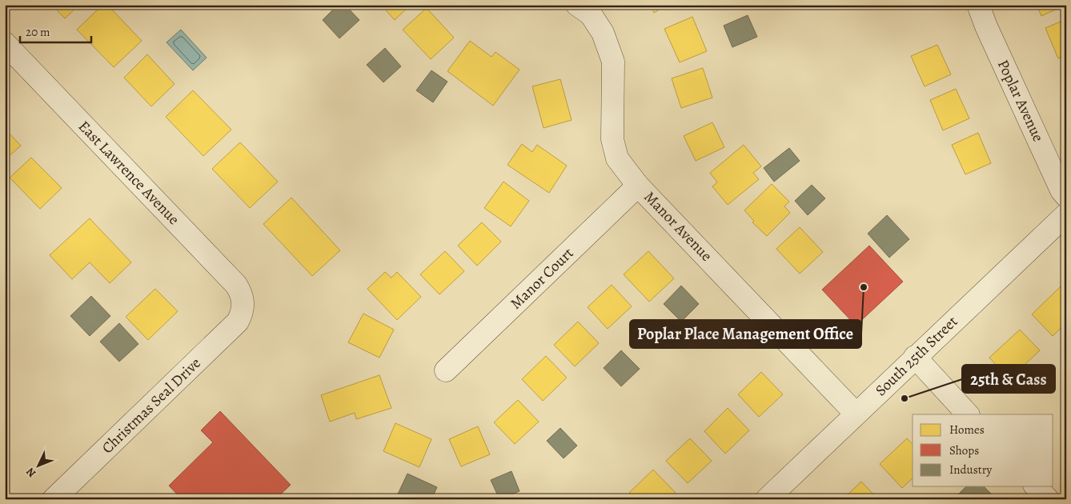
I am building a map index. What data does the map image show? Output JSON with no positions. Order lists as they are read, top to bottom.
{
  "streets": {
    "street": [
      "Poplar Avenue",
      "East Lawrence Avenue",
      "Manor Avenue",
      "Manor Court",
      "South 25th Street",
      "Christmas Seal Drive"
    ]
  },
  "crossings": [
    ["East Lawrence Avenue", "Christmas Seal Drive"],
    ["Manor Avenue", "Manor Court"],
    ["Manor Avenue", "South 25th Street"]
  ],
  "places": ["Poplar Place Management Office", "25th & Cass"],
  "legend": ["Homes", "Shops", "Industry"],
  "scale_bar": "20 m",
  "north": "bottom left"
}
